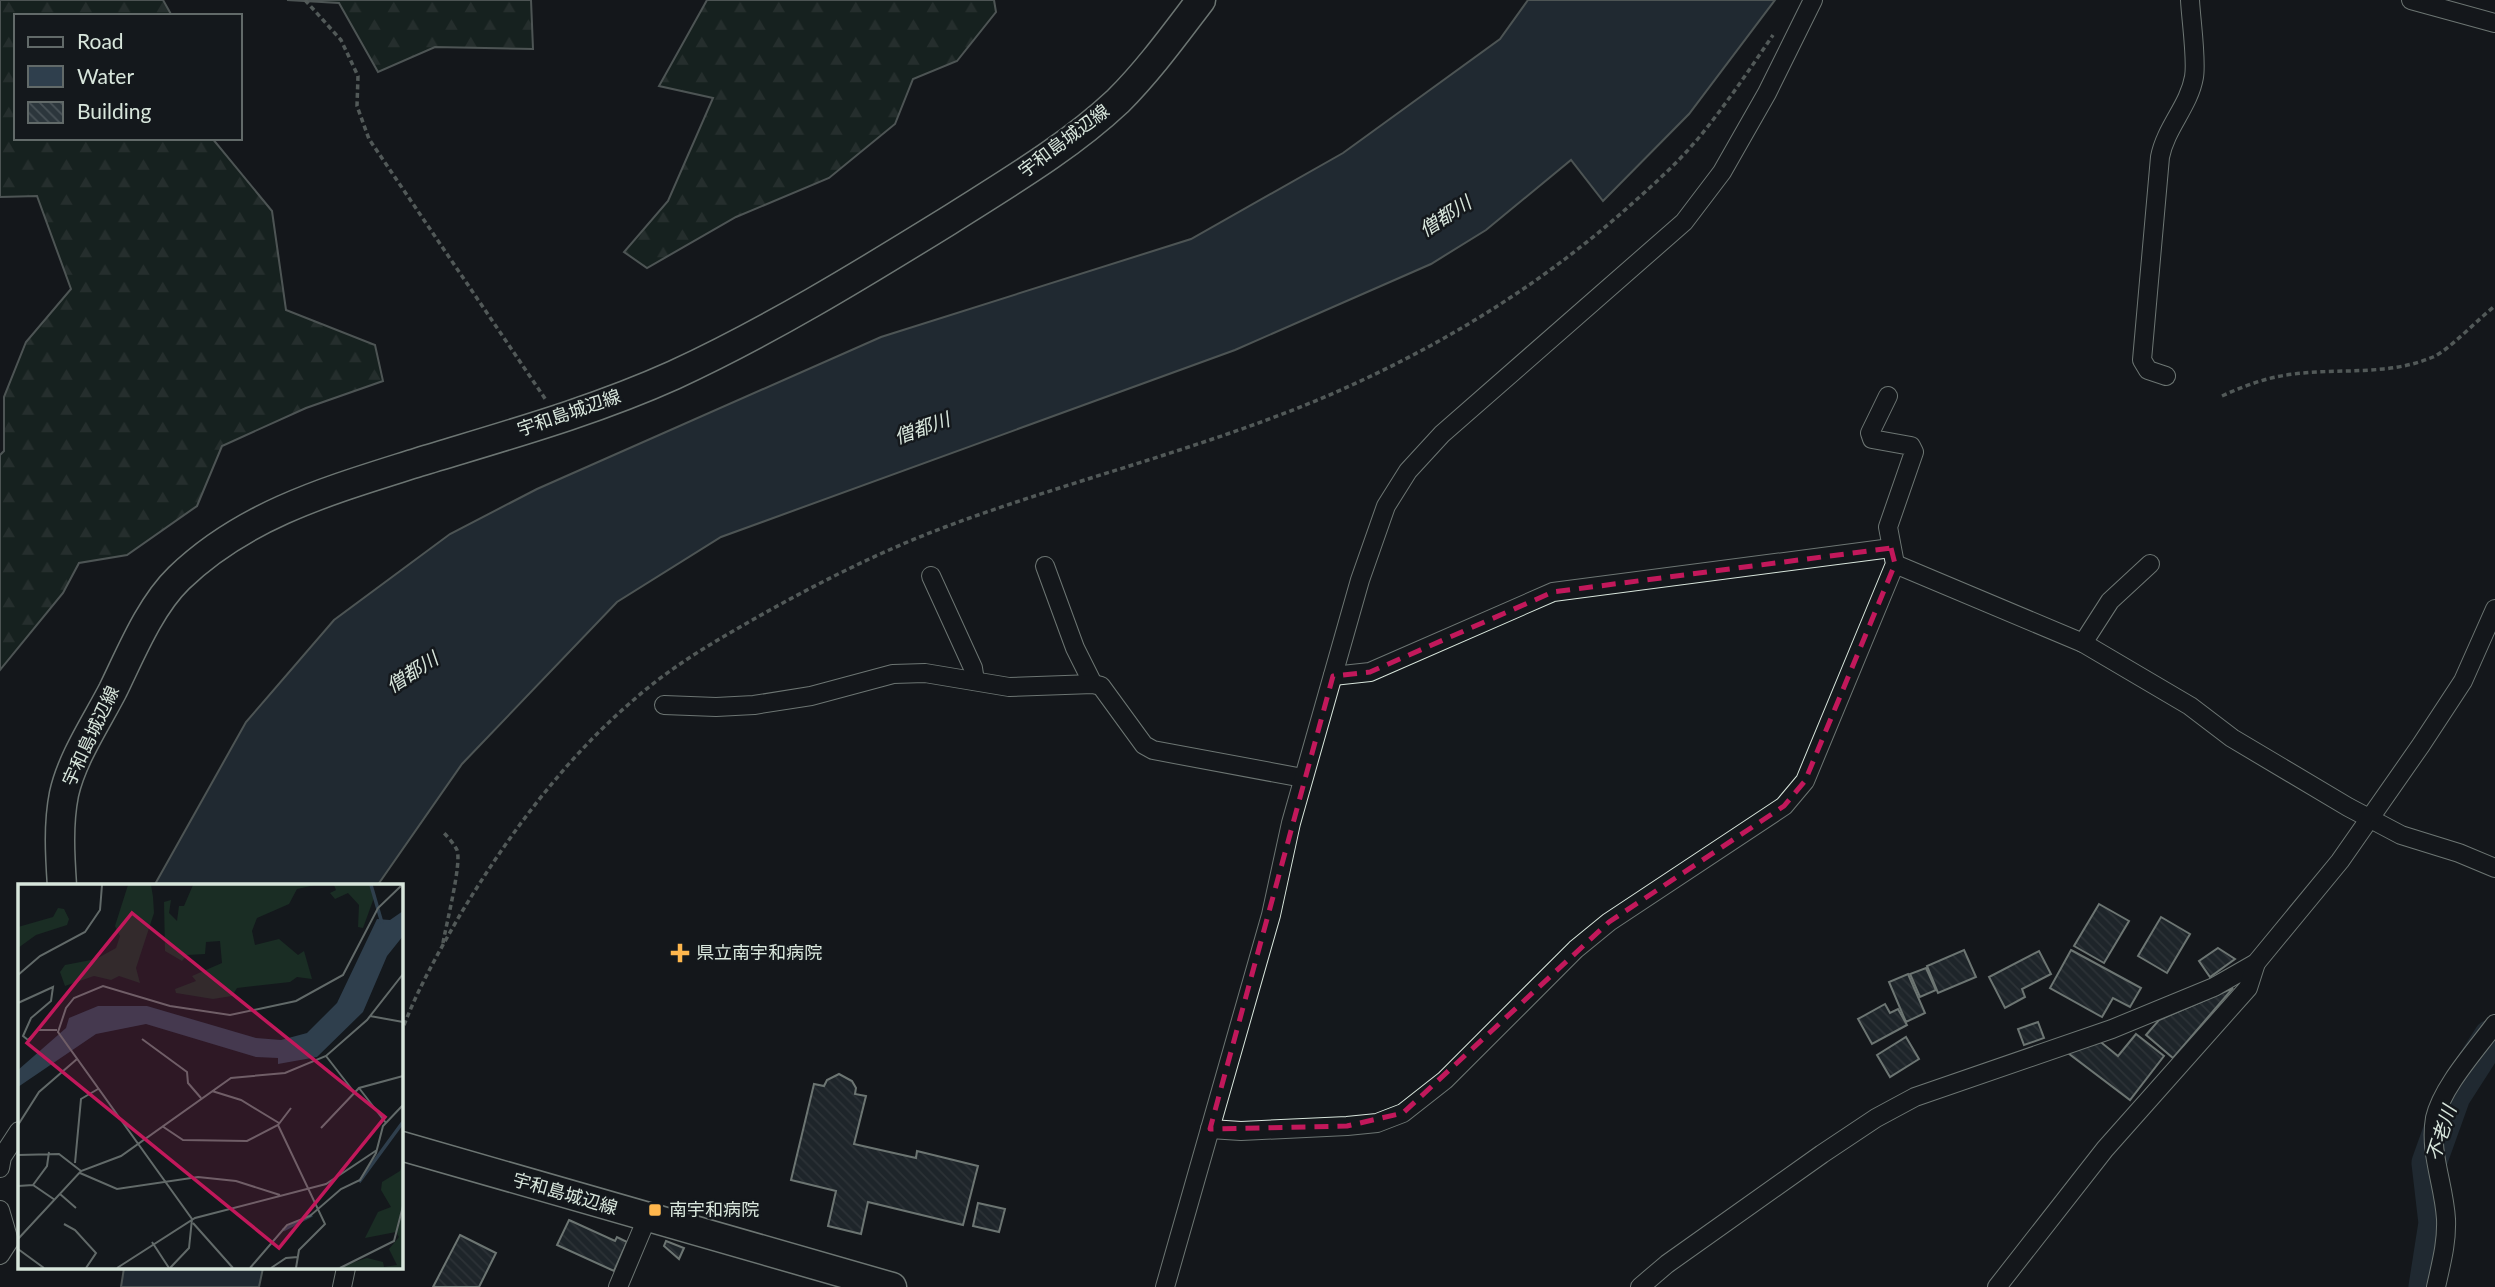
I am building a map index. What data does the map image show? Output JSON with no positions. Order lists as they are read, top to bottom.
{
  "streets": {
    "main road": ["宇和島城辺線"]
  },
  "water": ["僧都川", "不老川"],
  "places": {
    "health": ["県立南宇和病院"],
    "transit": ["南宇和病院"]
  },
  "legend": ["Road", "Water", "Building"]
}
